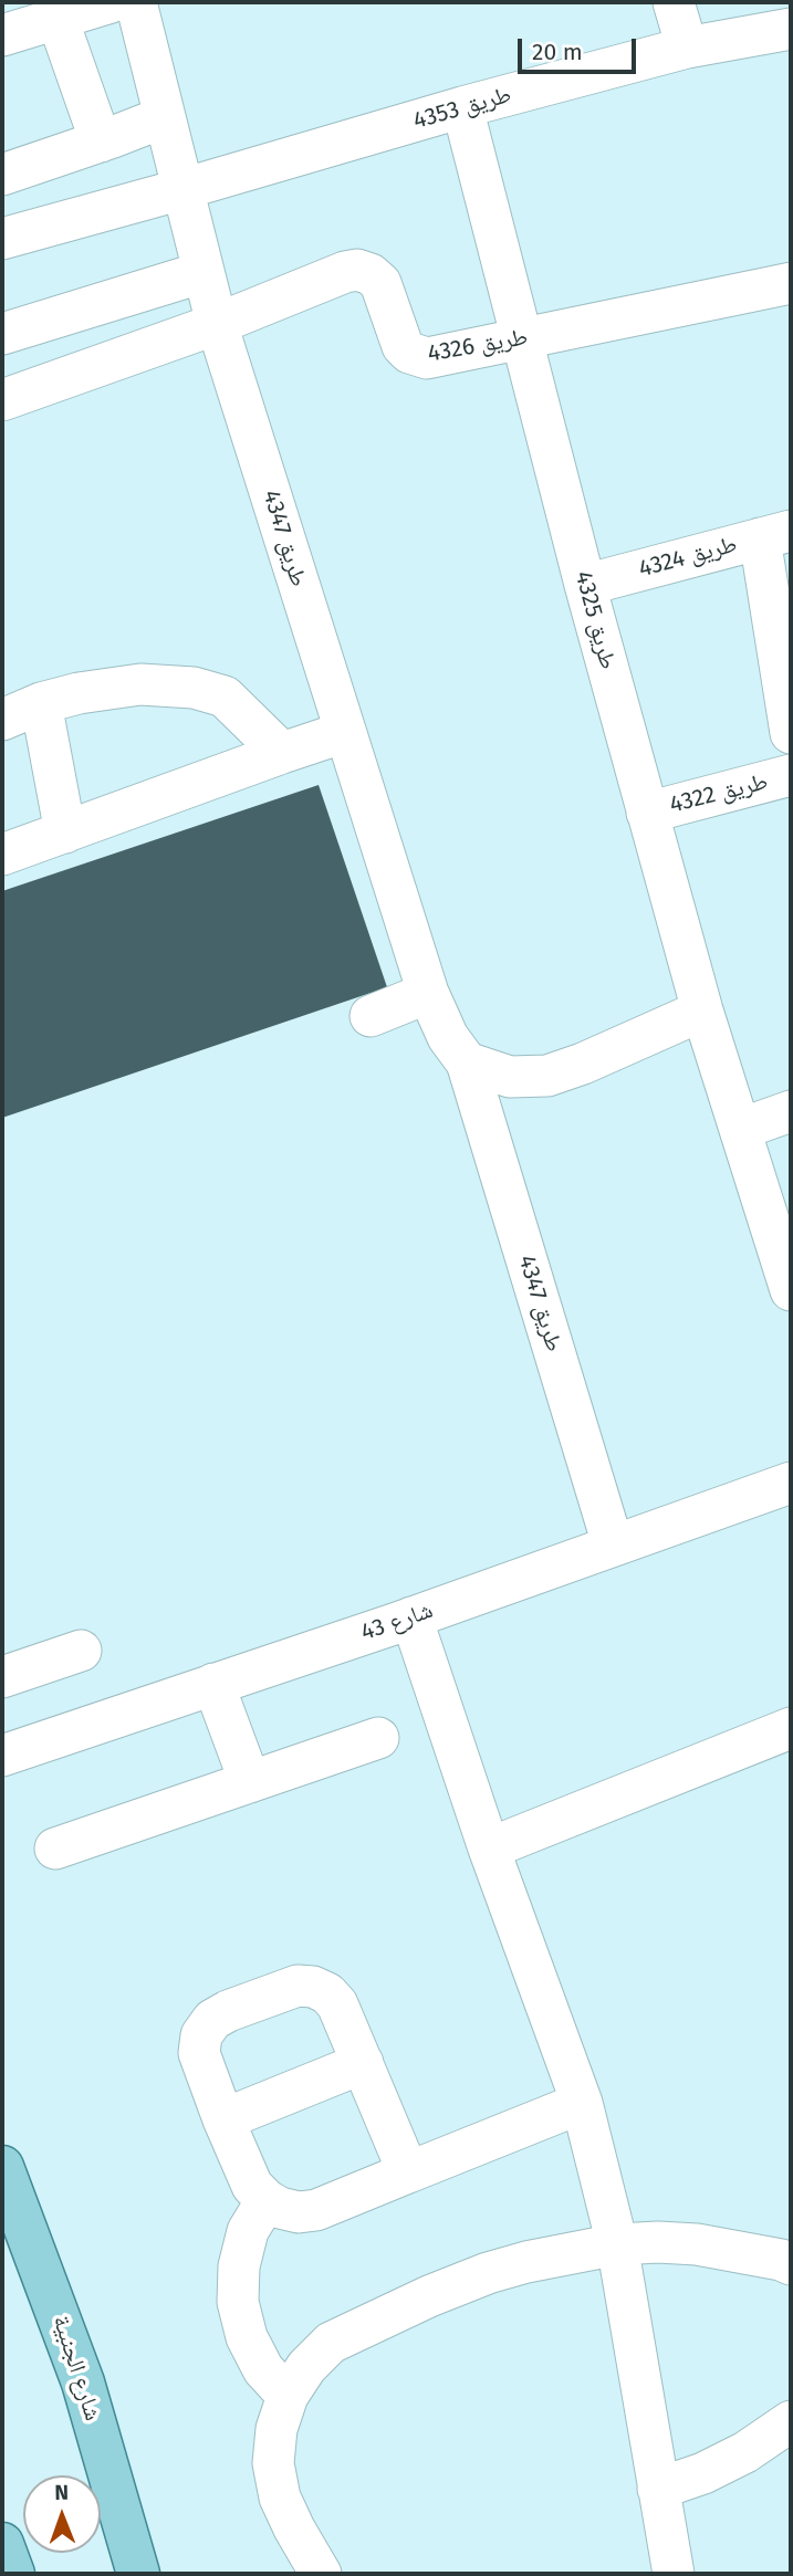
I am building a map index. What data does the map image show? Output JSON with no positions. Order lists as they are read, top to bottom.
{
  "streets": {
    "main road": ["شارع الجنبية"],
    "street": [
      "طريق 4353",
      "طريق 4326",
      "طريق 4347",
      "طريق 4324",
      "طريق 4325",
      "طريق 4322",
      "شارع 43"
    ]
  },
  "crossings": [
    ["طريق 4353", "طريق 4347"],
    ["طريق 4353", "طريق 4325"],
    ["طريق 4326", "طريق 4347"],
    ["طريق 4326", "طريق 4325"],
    ["طريق 4347", "شارع 43"],
    ["طريق 4324", "طريق 4325"],
    ["طريق 4325", "طريق 4322"]
  ],
  "scale_bar": "20 m",
  "north": "top"
}
